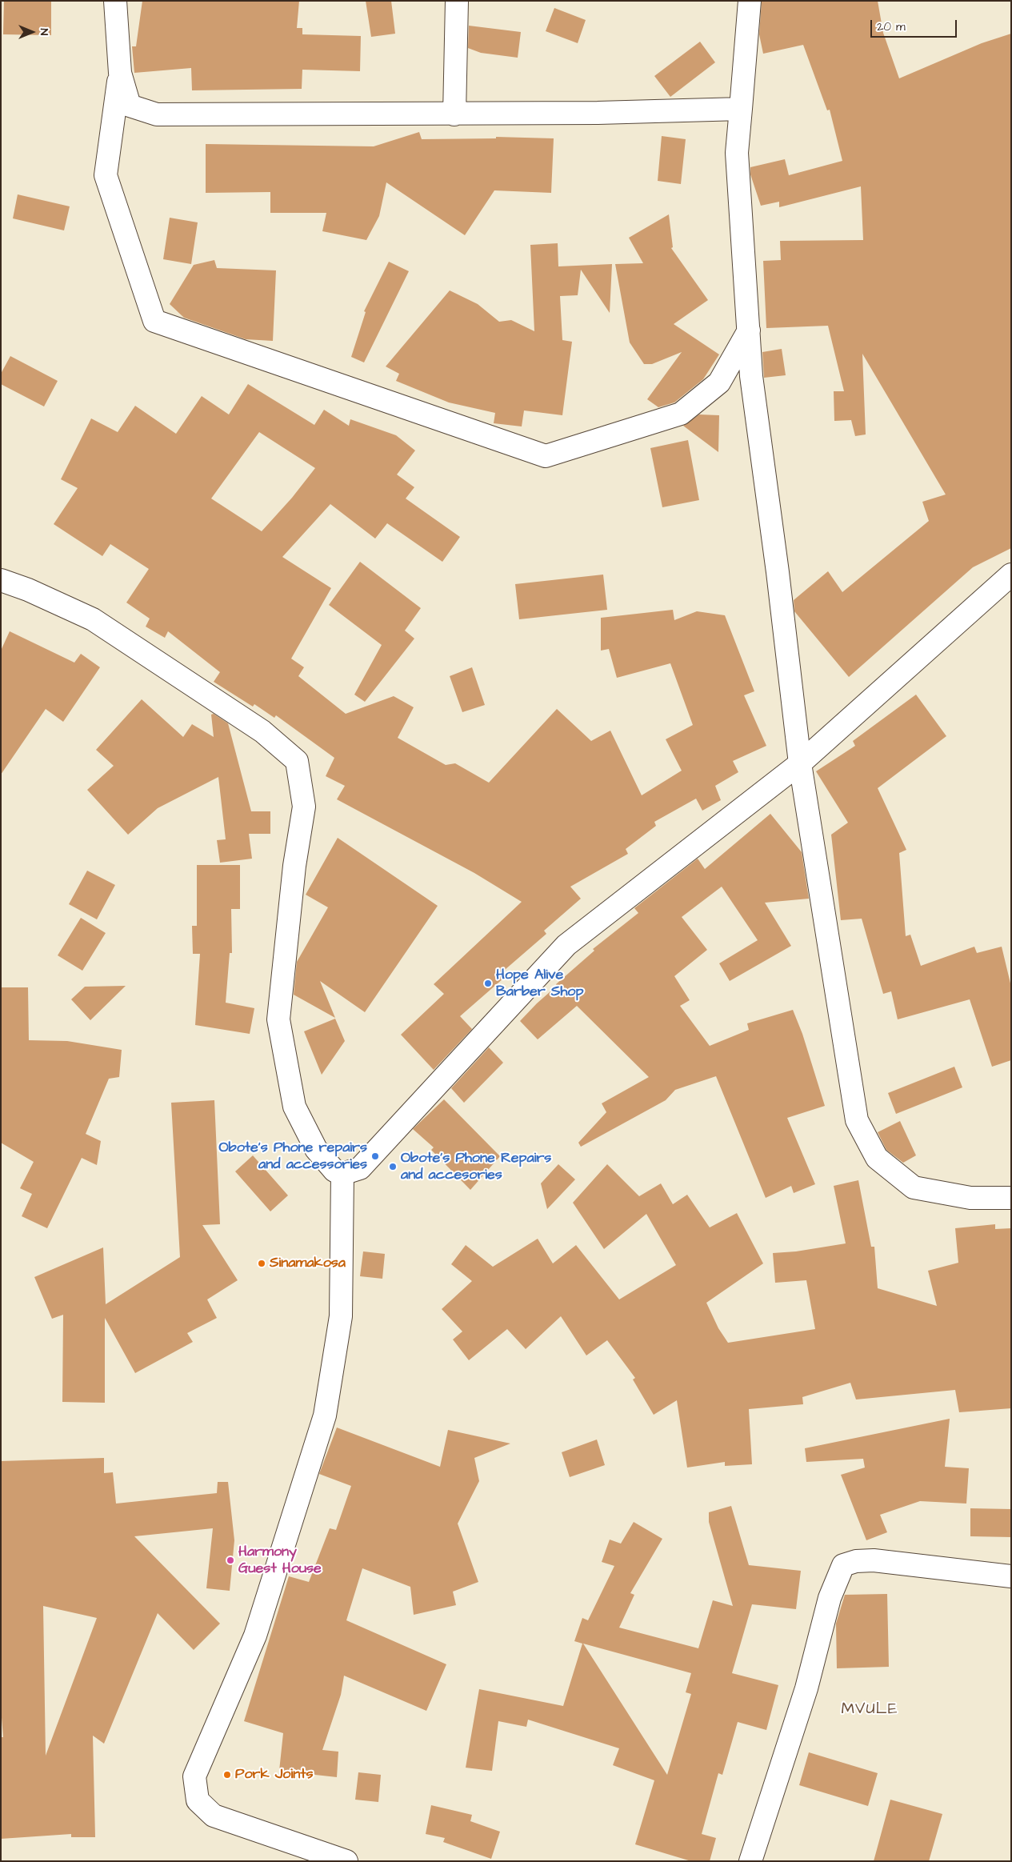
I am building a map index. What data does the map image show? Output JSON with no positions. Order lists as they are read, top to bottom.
{
  "districts": ["MVULE"],
  "places": [
    "Hope Alive Barber Shop",
    "Obote's Phone repairs and accessories",
    "Obote's Phone Repairs and accesories",
    "Sinamakosa",
    "Harmony Guest House",
    "Pork Joints"
  ],
  "scale_bar": "20 m",
  "north": "right"
}
